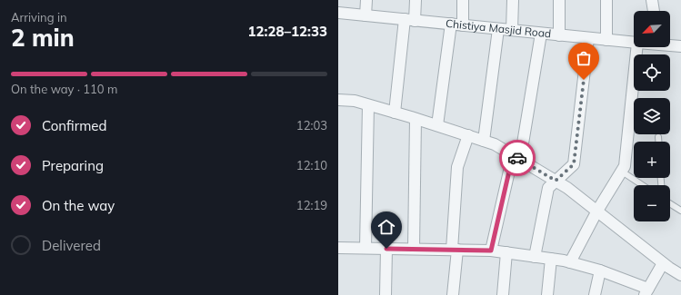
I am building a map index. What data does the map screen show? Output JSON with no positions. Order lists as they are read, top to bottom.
{
  "streets": {
    "street": ["Chistiya Masjid Road"]
  },
  "north": "bottom left",
  "page": {
    "heading": ["2 min", "Arriving in", "12:28–12:33"],
    "map_buttons": ["+", "−"],
    "bar": "On the way · 110 m",
    "list": [
      ["Confirmed", "12:03"],
      ["Preparing", "12:10"],
      ["On the way", "12:19"],
      "Delivered"
    ]
  }
}
